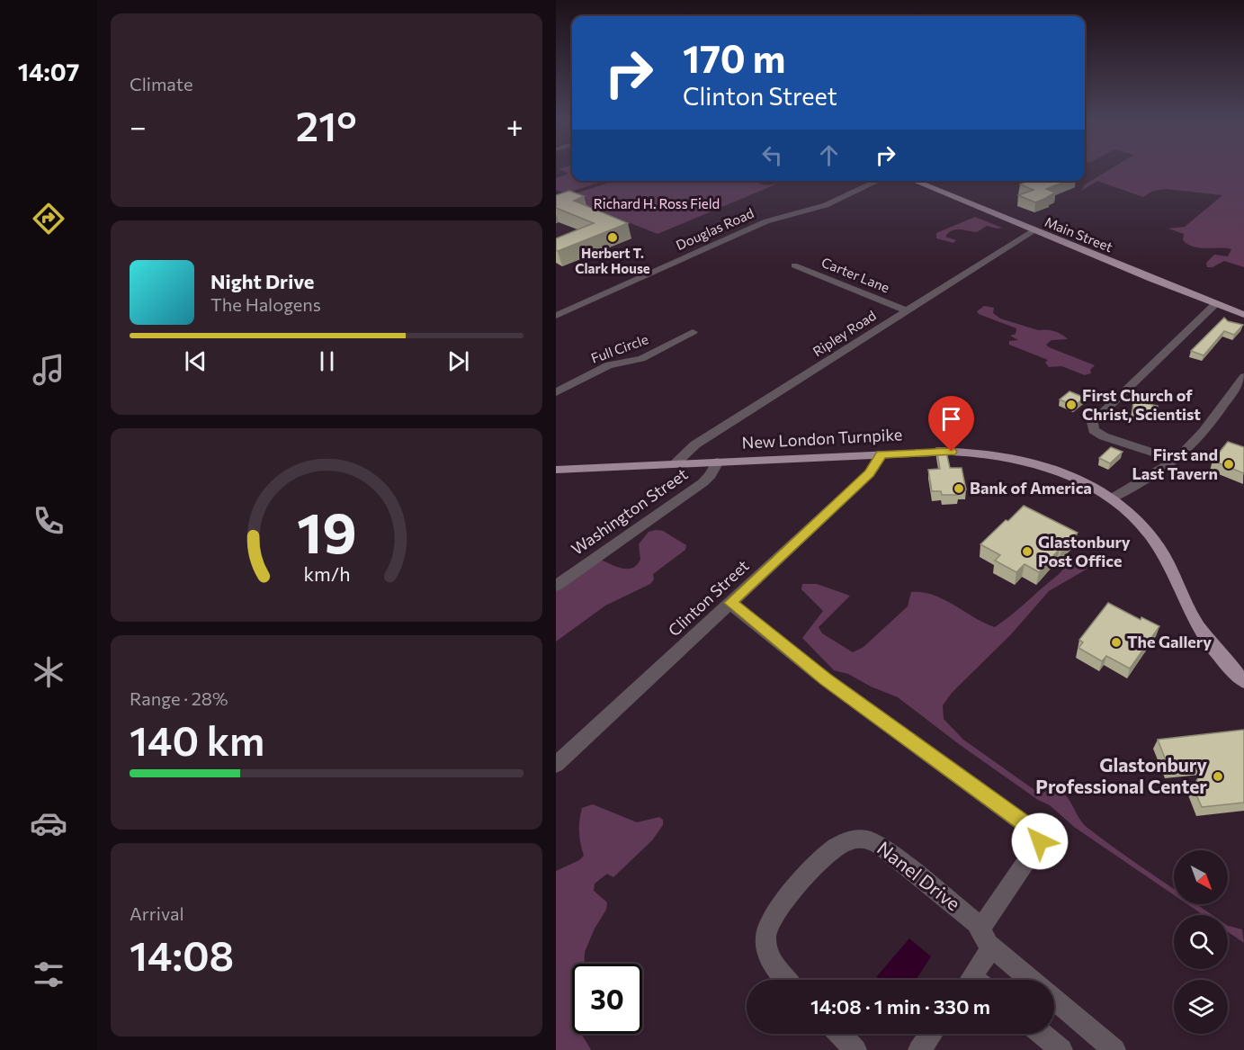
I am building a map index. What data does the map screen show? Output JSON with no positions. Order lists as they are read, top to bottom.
{
  "streets": {
    "main road": ["Main Street", "New London Turnpike"],
    "street": [
      "Douglas Road",
      "Carter Lane",
      "Ripley Road",
      "Full Circle",
      "Washington Street",
      "Clinton Street",
      "Nanel Drive"
    ]
  },
  "crossings": [
    ["Main Street", "Ripley Road"],
    ["Carter Lane", "Ripley Road"],
    ["Ripley Road", "New London Turnpike"],
    ["New London Turnpike", "Washington Street"],
    ["New London Turnpike", "Clinton Street"]
  ],
  "parks": ["Richard H. Ross Field"],
  "places": [
    "Herbert T. Clark House",
    "First Church of Christ, Scientist",
    "First and Last Tavern",
    "Bank of America",
    "Glastonbury Post Office",
    "The Gallery",
    "Glastonbury Professional Center"
  ],
  "north": "bottom right",
  "page": {
    "tabs": "14:07",
    "tile": [
      "Climate",
      ["Range · 28%", "140 km"],
      ["Arrival", "14:08"]
    ],
    "turn": ["170 m", "Clinton Street"],
    "heat": ["−", "21°", "+"],
    "song": ["Night Drive", "The Halogens"],
    "limit": "30",
    "trip": "14:08 · 1 min · 330 m",
    "gauge": ["19", "km/h"]
  }
}
